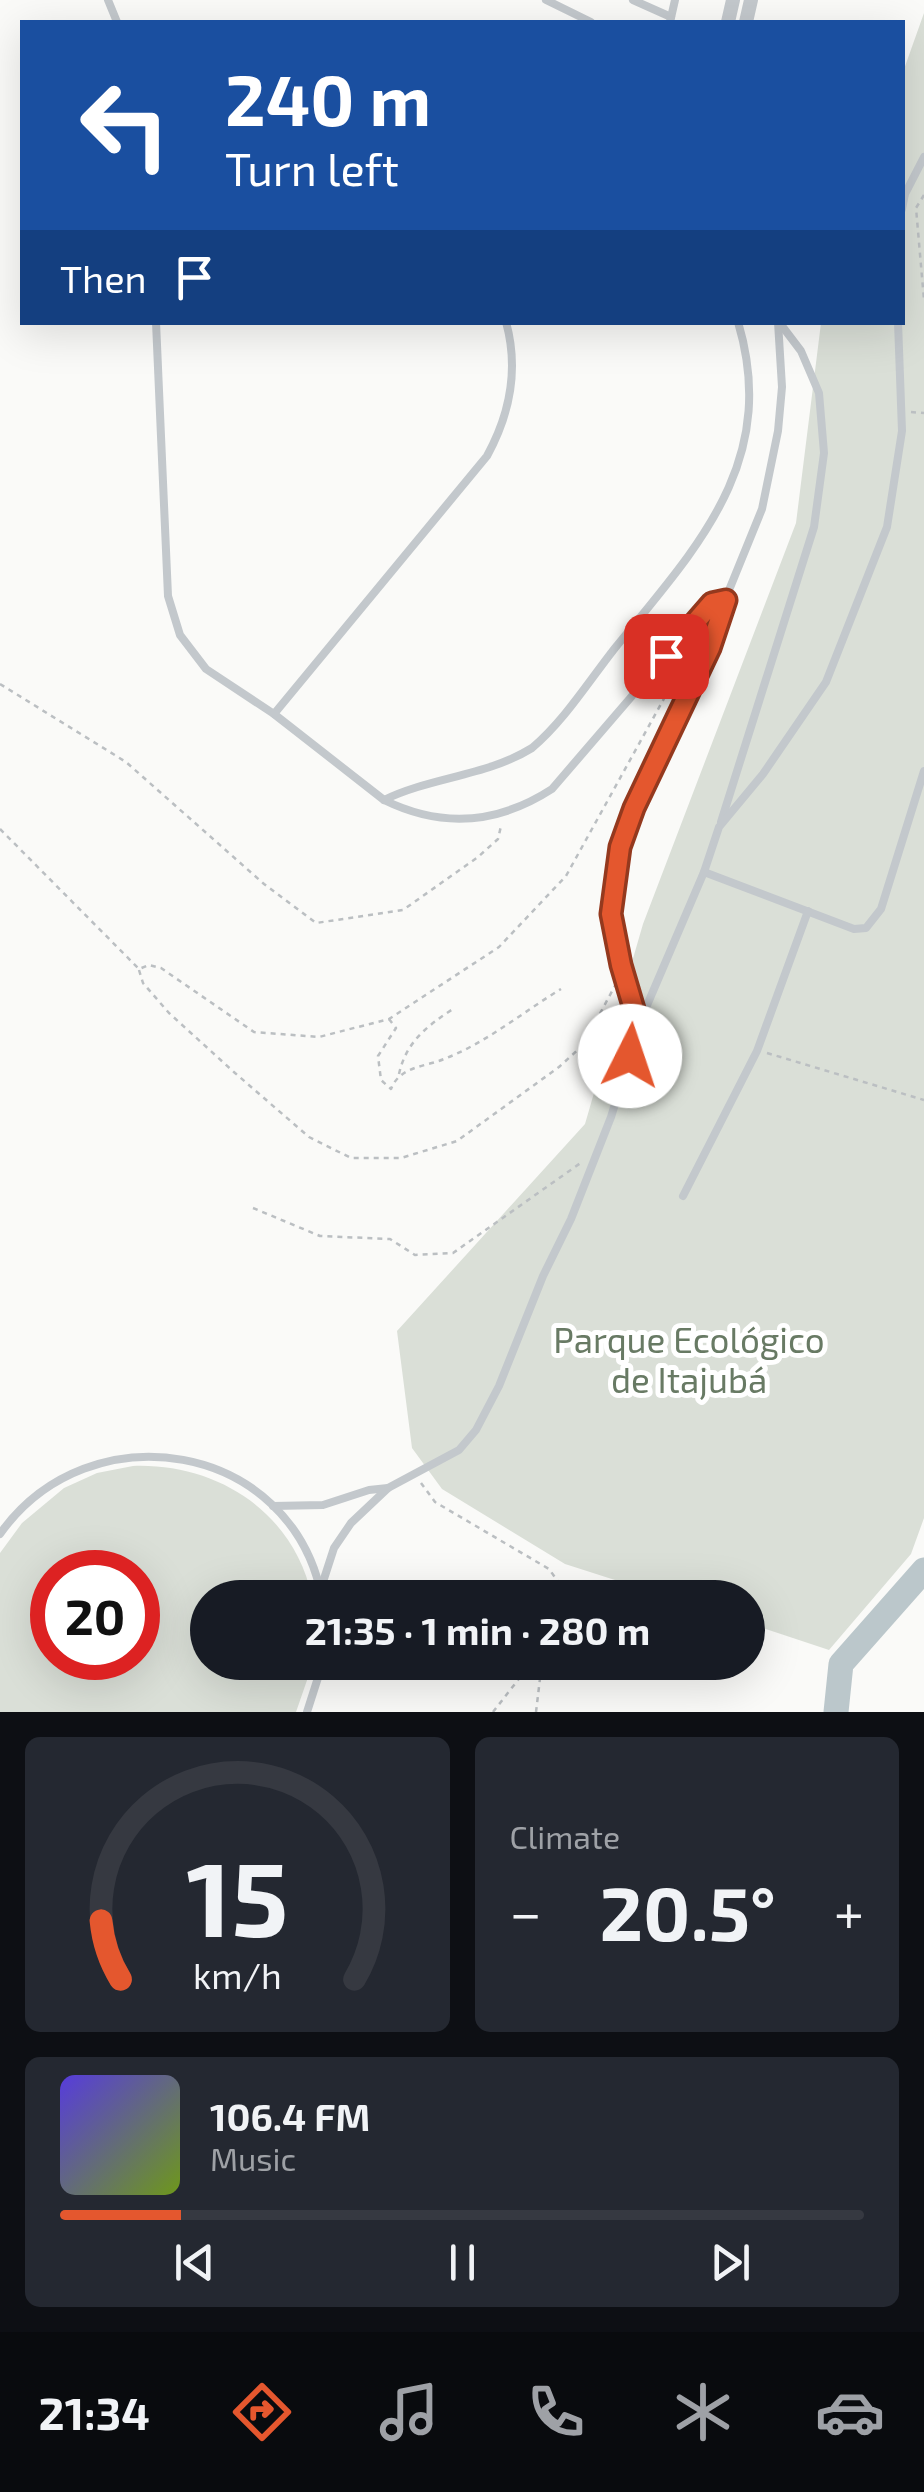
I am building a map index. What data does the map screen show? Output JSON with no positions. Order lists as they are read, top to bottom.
{
  "parks": ["Parque Ecológico de Itajubá"],
  "page": {
    "turn": ["240 m", "Turn left"],
    "then": "Then",
    "limit": "20",
    "trip": "21:35 · 1 min · 280 m",
    "tile": "Climate",
    "heat": ["−", "20.5°", "+"],
    "song": ["106.4 FM", "Music"],
    "tabs": "21:34",
    "gauge": ["15", "km/h"]
  }
}
